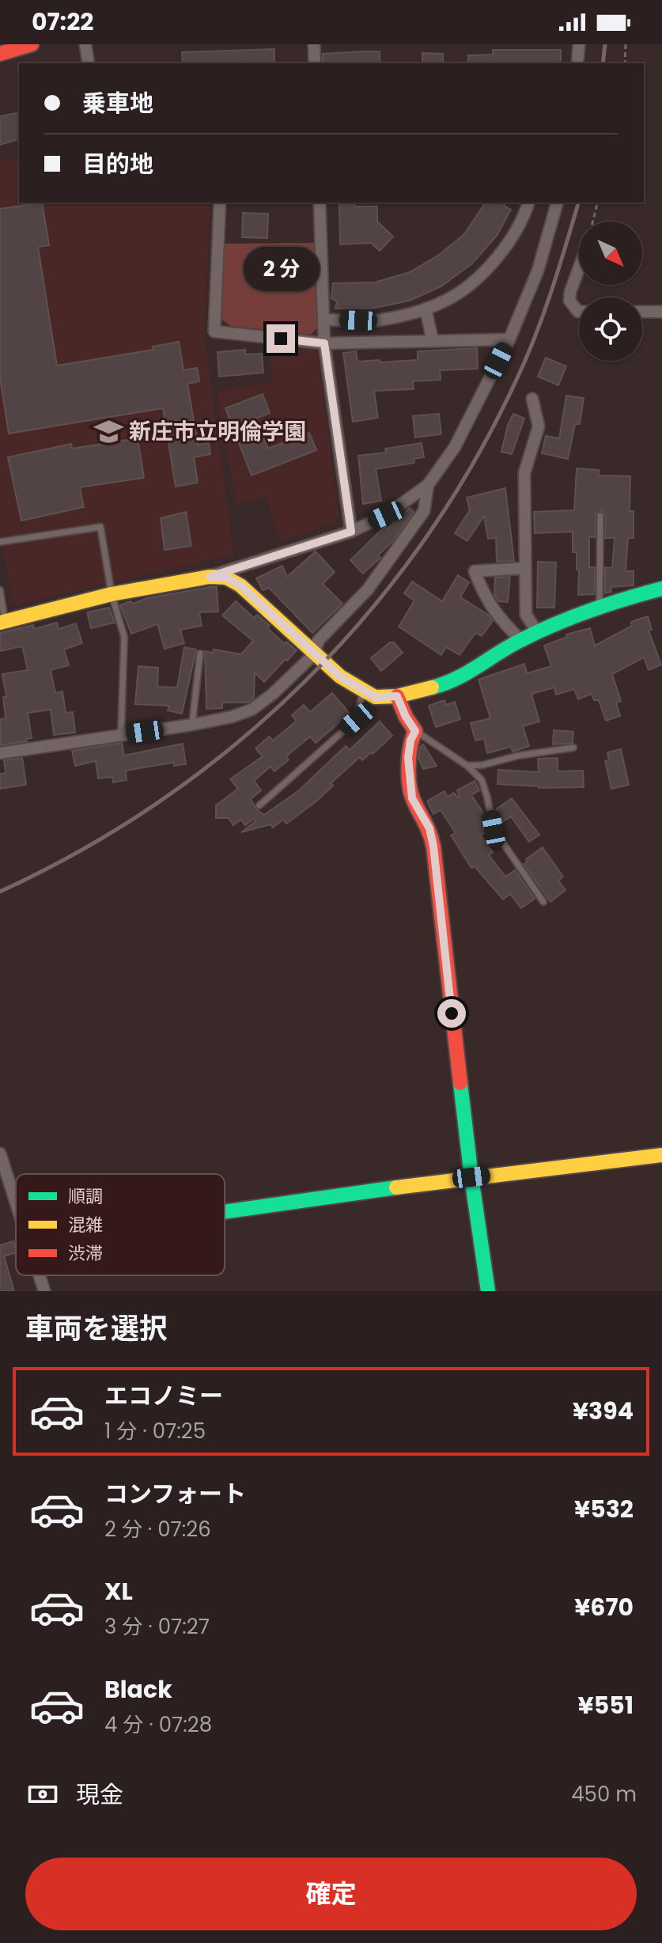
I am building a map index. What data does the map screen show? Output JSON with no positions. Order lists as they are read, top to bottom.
{
  "places": {
    "school or university": ["新庄市立明倫学園"]
  },
  "legend": ["順調", "混雑", "渋滞"],
  "north": "bottom right",
  "page": {
    "status": "07:22",
    "banner": ["乗車地", "目的地"],
    "bubble": "2 分",
    "heading": "車両を選択",
    "list": [
      {
        "name": "エコノミー",
        "note": "1 分 · 07:25",
        "value": "¥394"
      },
      {
        "name": "コンフォート",
        "note": "2 分 · 07:26",
        "value": "¥532"
      },
      {
        "name": "XL",
        "note": "3 分 · 07:27",
        "value": "¥670"
      },
      {
        "name": "Black",
        "note": "4 分 · 07:28",
        "value": "¥551"
      }
    ],
    "pay": ["現金", "450 m"],
    "buttons": "確定"
  }
}
